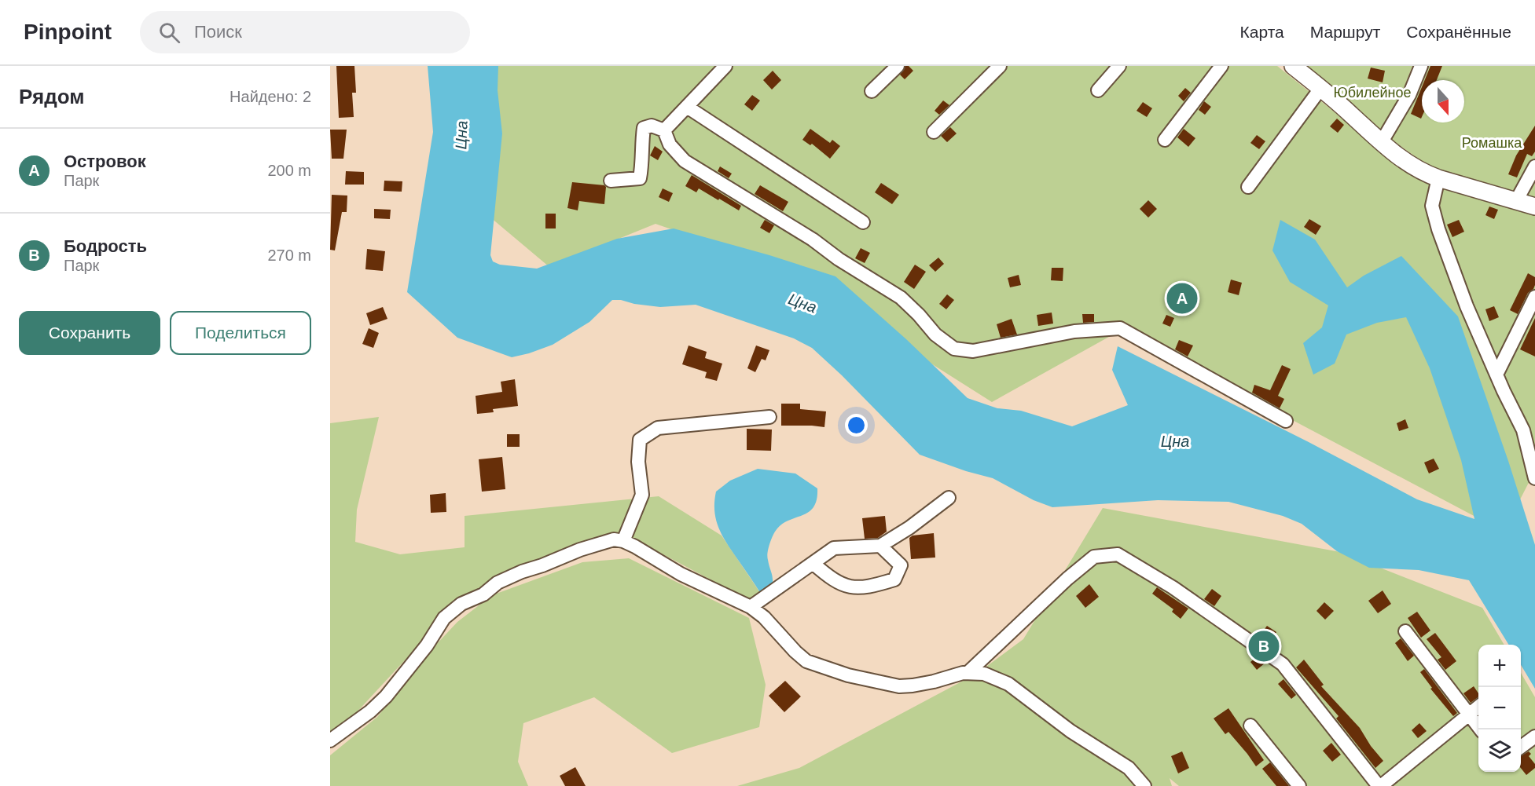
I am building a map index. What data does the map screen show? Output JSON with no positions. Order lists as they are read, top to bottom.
{
  "water": ["Цна"],
  "parks": ["Юбилейное", "Ромашка"],
  "north": "bottom",
  "page": {
    "header": "Pinpoint",
    "search": "Поиск",
    "nav": ["Карта", "Маршрут", "Сохранённые"],
    "heading": ["Рядом", "Найдено: 2"],
    "list": [
      {
        "mark": "A",
        "name": "Островок",
        "note": "Парк",
        "value": "200 m"
      },
      {
        "mark": "B",
        "name": "Бодрость",
        "note": "Парк",
        "value": "270 m"
      }
    ],
    "pins": ["A", "B"],
    "buttons": ["Сохранить", "Поделиться"],
    "map_buttons": ["+", "−"]
  }
}
